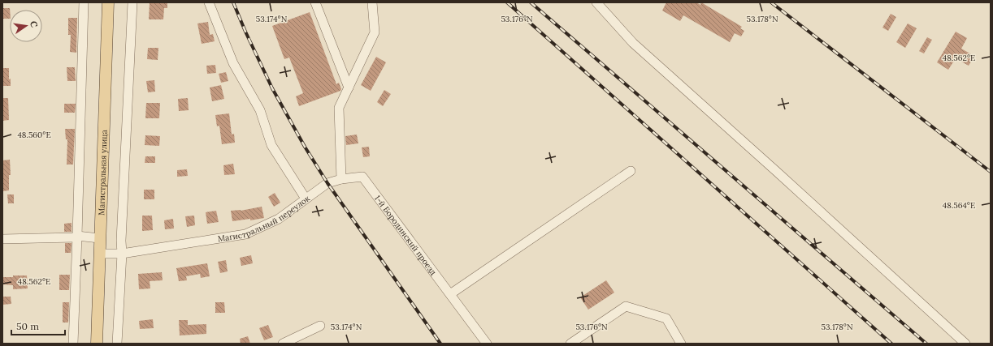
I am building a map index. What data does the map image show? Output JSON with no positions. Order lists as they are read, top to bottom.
{
  "streets": {
    "main road": ["Магистральная улица"],
    "street": ["Магистральный переулок", "1-й Бородинский проезд"]
  },
  "crossings": [
    ["Магистральная улица", "Магистральный переулок"],
    ["Магистральный переулок", "1-й Бородинский проезд"]
  ],
  "scale_bar": "50 m",
  "north": "right",
  "coordinates": [
    "53.174°N",
    "53.176°N",
    "53.178°N",
    "48.562°E",
    "48.560°E",
    "48.564°E"
  ]
}
